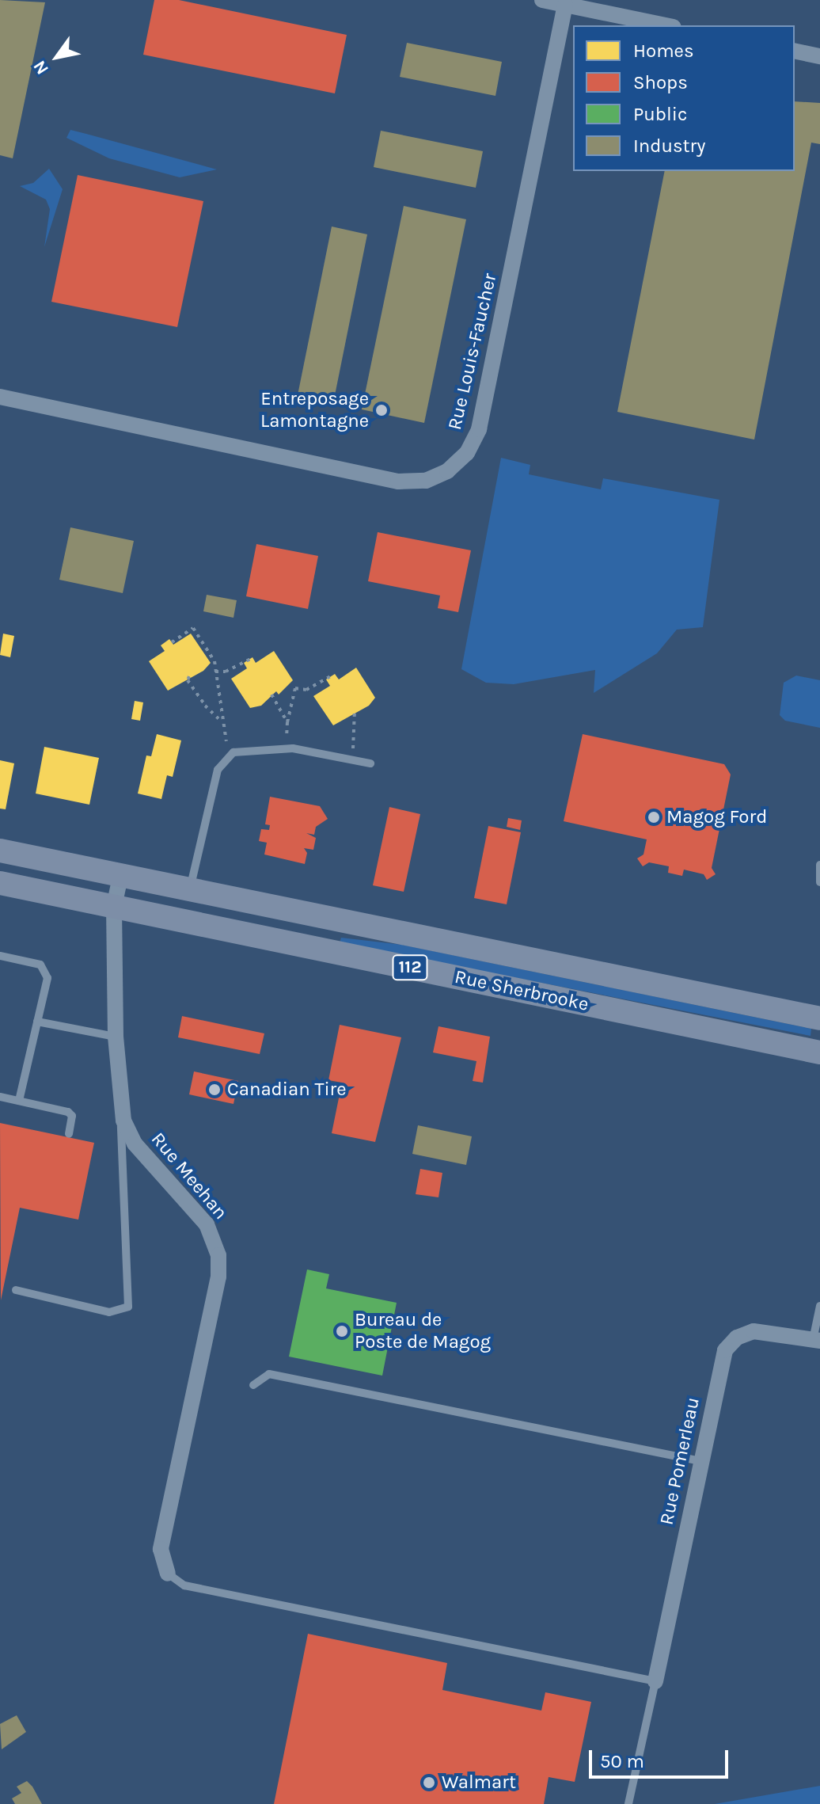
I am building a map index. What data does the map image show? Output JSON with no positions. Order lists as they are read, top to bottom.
{
  "streets": {
    "main road": ["112", "Rue Sherbrooke"],
    "street": ["Rue Louis-Faucher", "Rue Meehan", "Rue Pomerleau"]
  },
  "crossings": [
    ["Rue Sherbrooke", "Rue Meehan"]
  ],
  "places": [
    "Entreposage Lamontagne",
    "Magog Ford",
    "Canadian Tire",
    "Bureau de Poste de Magog",
    "Walmart"
  ],
  "legend": [
    "Homes",
    "Shops",
    "Public",
    "Industry"
  ],
  "scale_bar": "50 m",
  "north": "bottom left"
}
